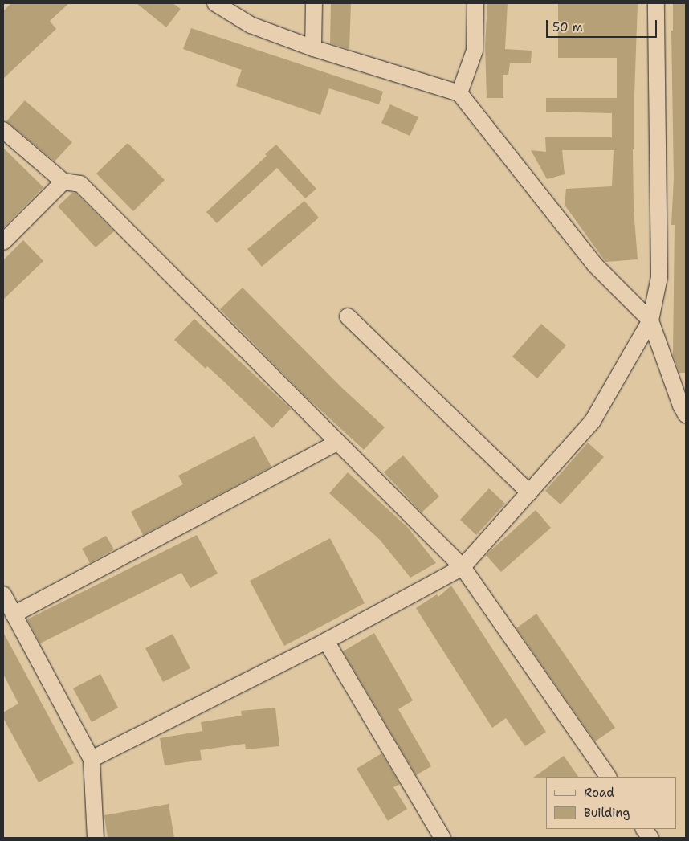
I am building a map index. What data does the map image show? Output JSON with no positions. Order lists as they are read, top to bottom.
{
  "legend": ["Road", "Building"],
  "scale_bar": "50 m"
}
